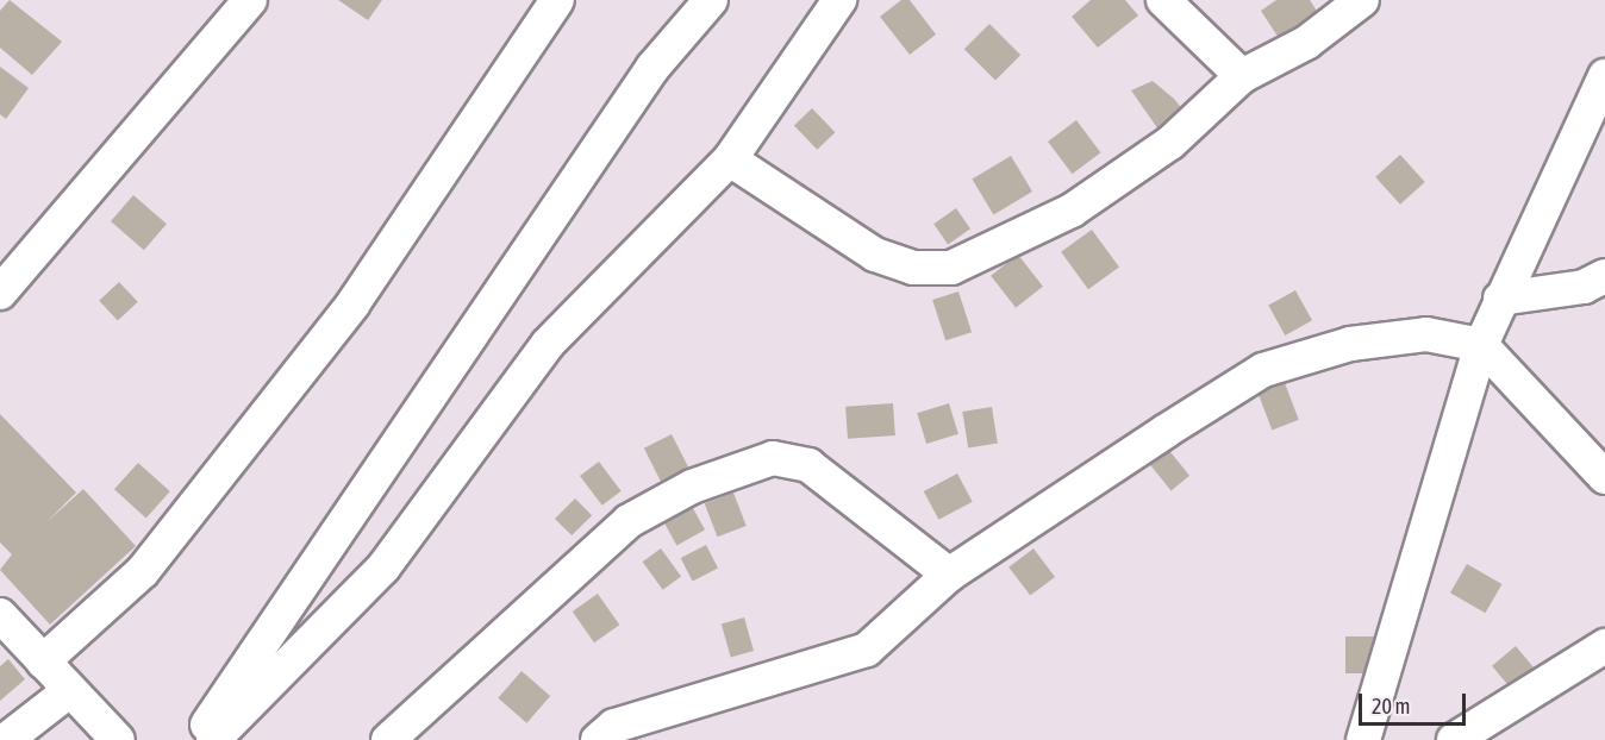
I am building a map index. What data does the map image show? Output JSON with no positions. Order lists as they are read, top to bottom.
{
  "scale_bar": "20 m"
}
